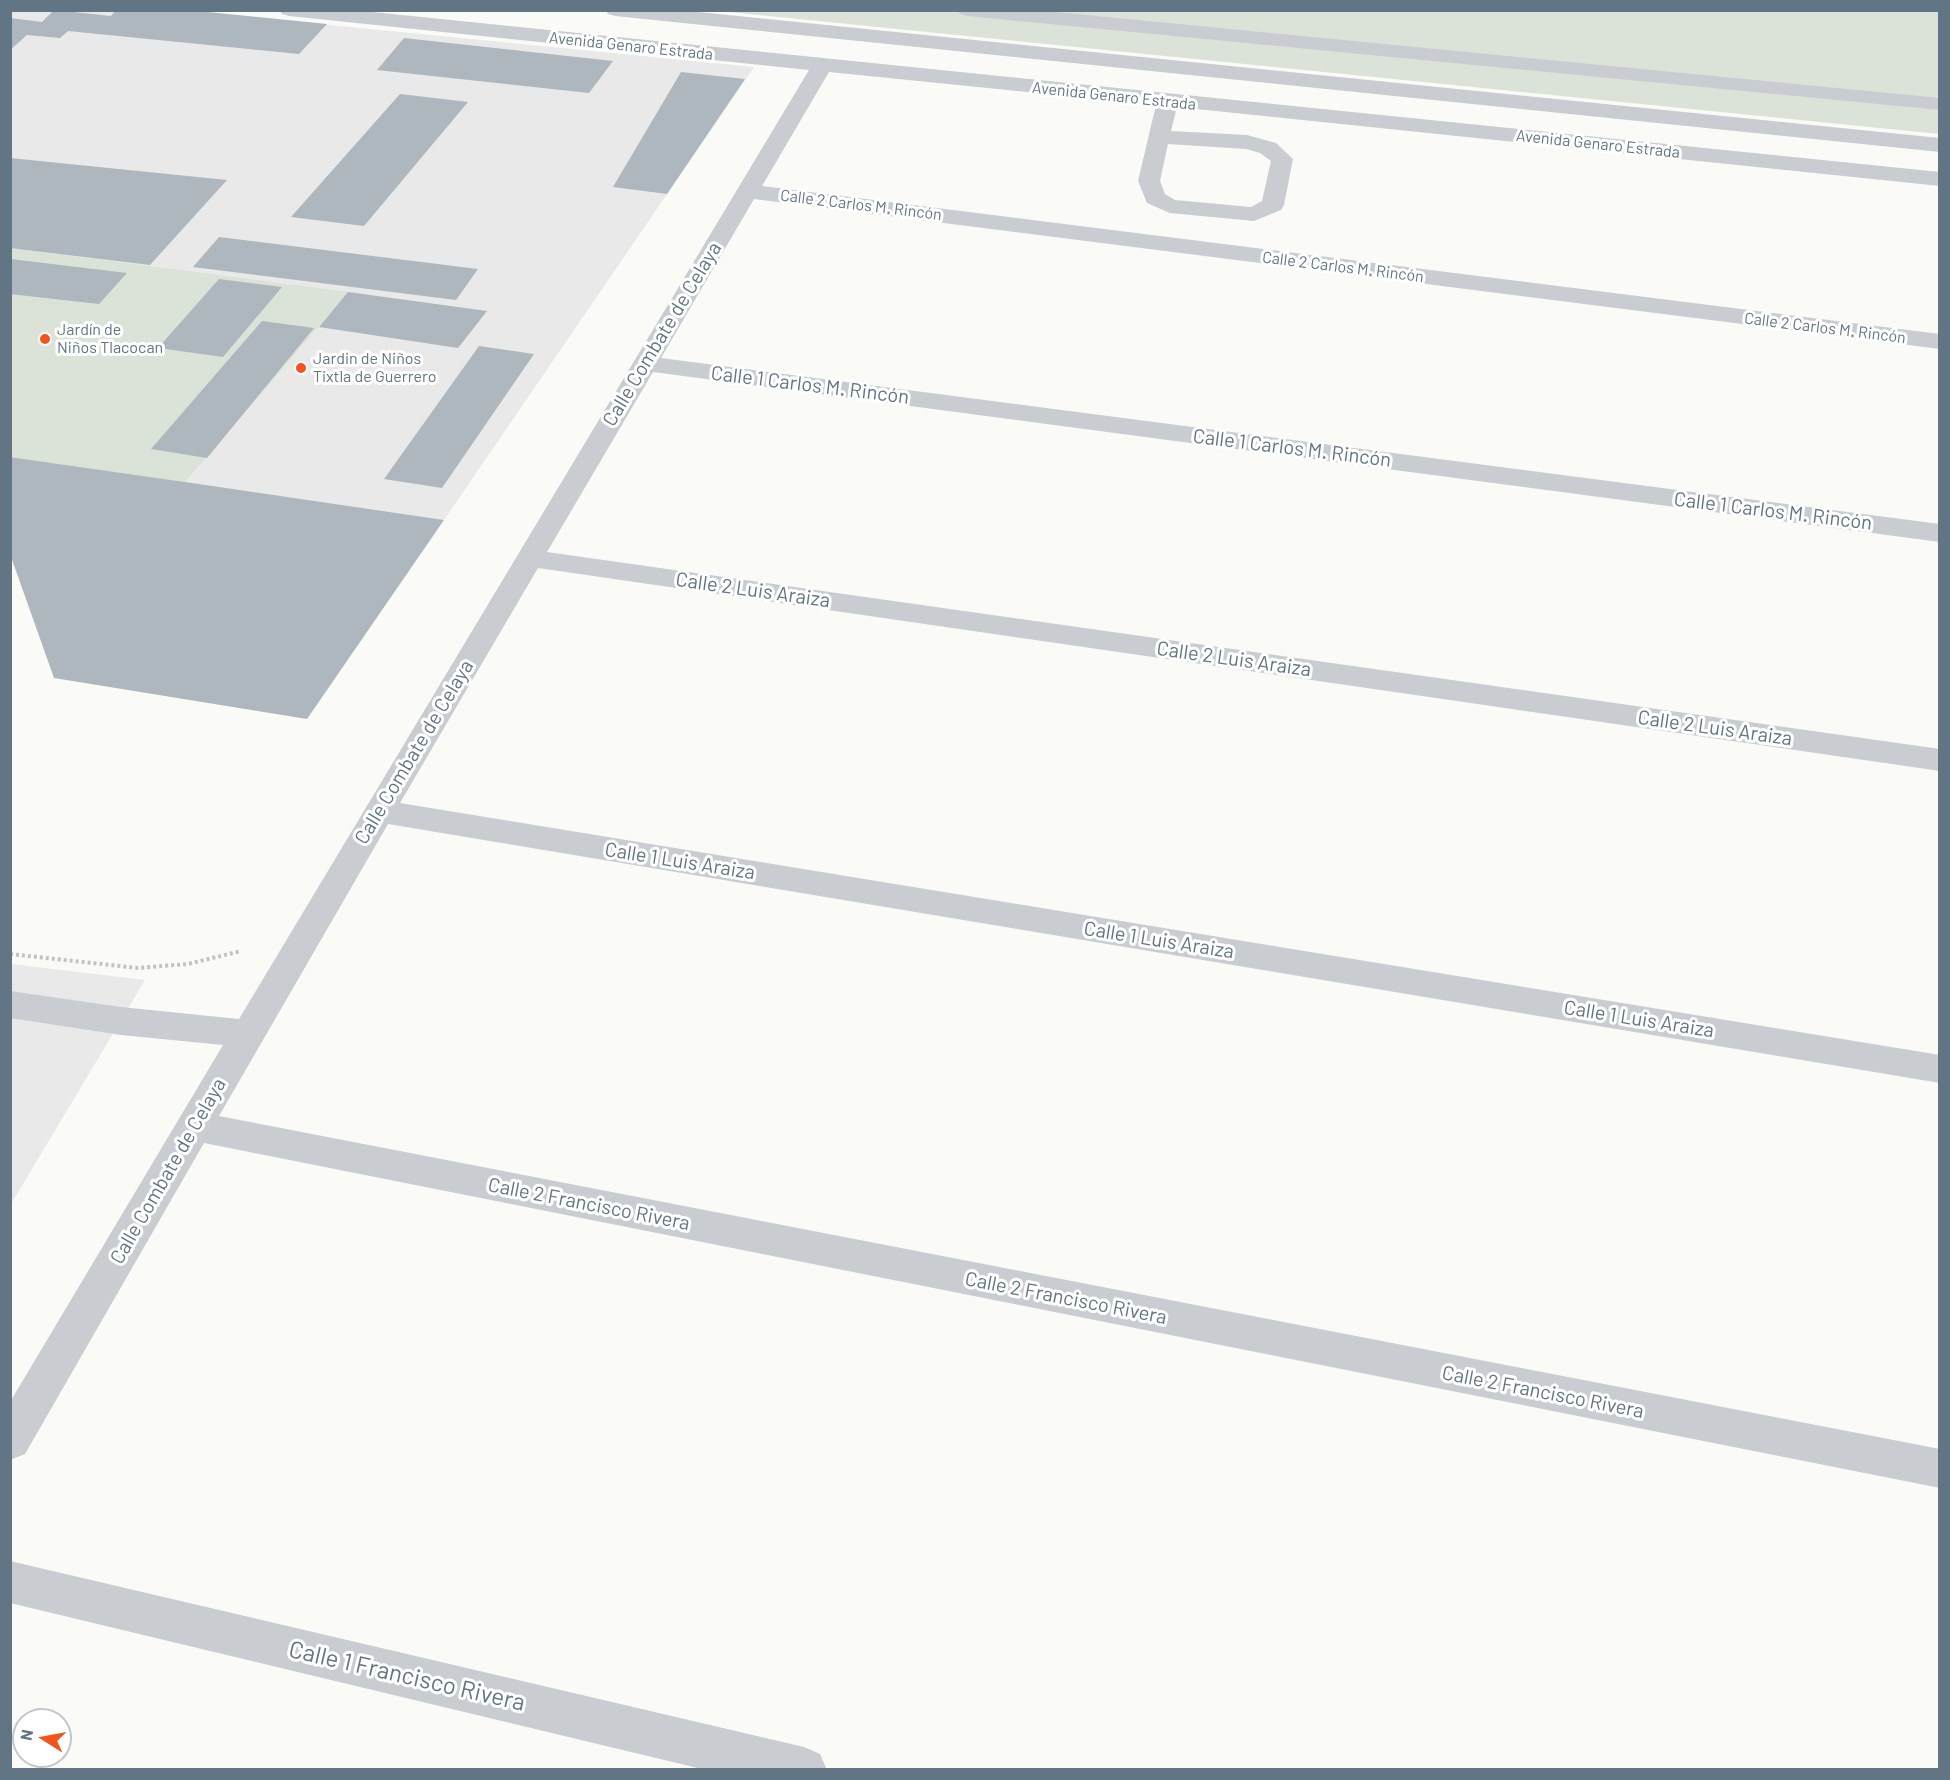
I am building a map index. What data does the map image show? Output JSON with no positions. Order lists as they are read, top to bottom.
{
  "streets": {
    "street": [
      "Avenida Genaro Estrada",
      "Calle 2 Carlos M. Rincón",
      "Calle Combate de Celaya",
      "Calle 1 Carlos M. Rincón",
      "Calle 2 Luis Araiza",
      "Calle 1 Luis Araiza",
      "Calle 2 Francisco Rivera",
      "Calle 1 Francisco Rivera"
    ]
  },
  "crossings": [
    ["Avenida Genaro Estrada", "Calle Combate de Celaya"],
    ["Calle 2 Carlos M. Rincón", "Calle Combate de Celaya"],
    ["Calle Combate de Celaya", "Calle 1 Carlos M. Rincón"],
    ["Calle Combate de Celaya", "Calle 2 Luis Araiza"],
    ["Calle Combate de Celaya", "Calle 1 Luis Araiza"],
    ["Calle Combate de Celaya", "Calle 2 Francisco Rivera"]
  ],
  "places": ["Jardín de Niños Tlacocan", "Jardin de Niños Tixtla de Guerrero"],
  "north": "left"
}
